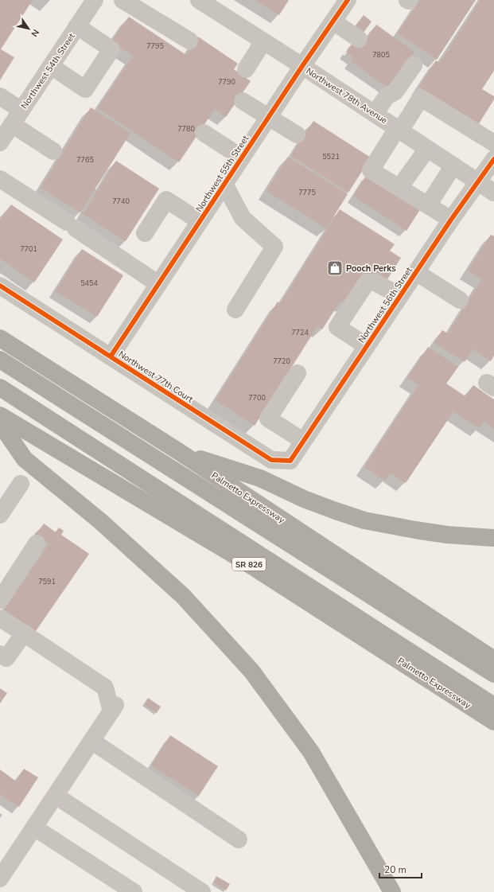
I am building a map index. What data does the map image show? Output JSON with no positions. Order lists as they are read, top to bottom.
{
  "streets": {
    "highway": ["Palmetto Expressway", "SR 826"],
    "street": [
      "Northwest 54th Street",
      "Northwest 78th Avenue",
      "Northwest 55th Street",
      "Northwest 56th Street",
      "Northwest 77th Court"
    ]
  },
  "crossings": [
    ["Northwest 78th Avenue", "Northwest 55th Street"],
    ["Northwest 78th Avenue", "Northwest 56th Street"],
    ["Northwest 55th Street", "Northwest 77th Court"],
    ["Northwest 56th Street", "Northwest 77th Court"]
  ],
  "places": {
    "shop": ["Pooch Perks"]
  },
  "house_numbers": [
    "7795",
    "7805",
    "7790",
    "7780",
    "5521",
    "7765",
    "7775",
    "7740",
    "7701",
    "5454",
    "7724",
    "7720",
    "7700",
    "7591"
  ],
  "scale_bar": "20 m",
  "north": "bottom right"
}
